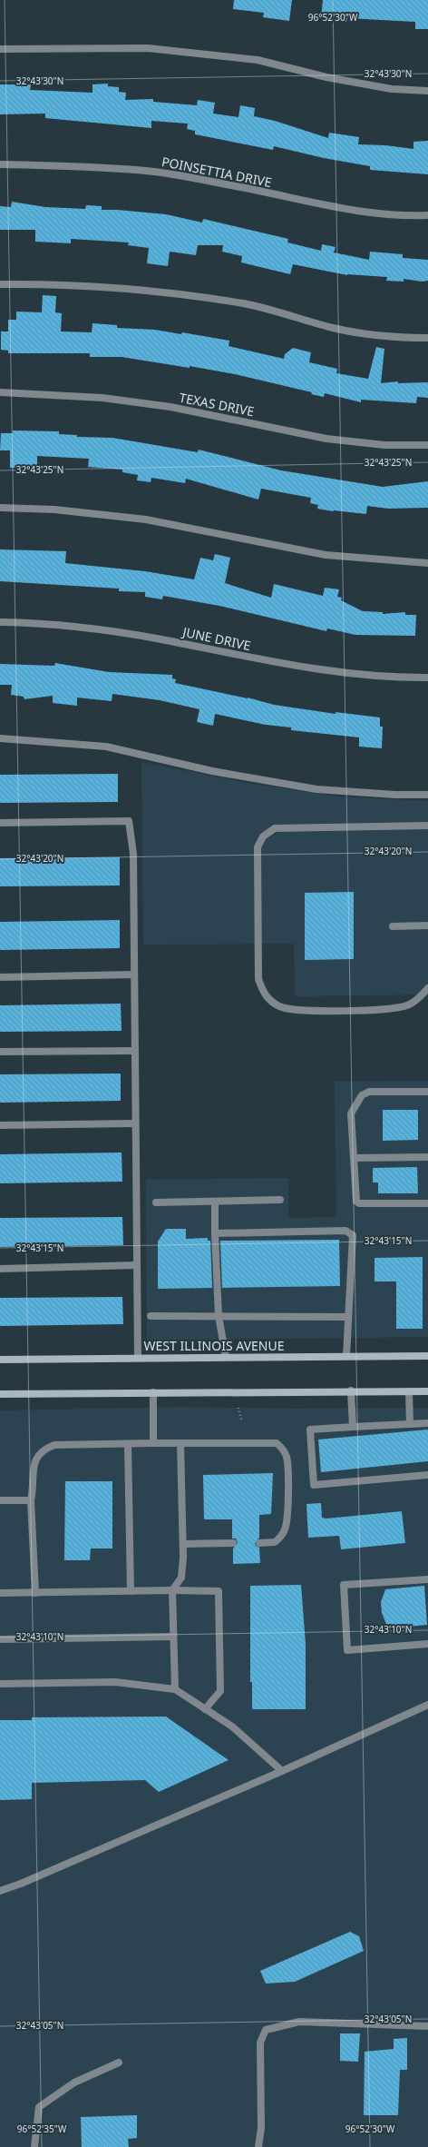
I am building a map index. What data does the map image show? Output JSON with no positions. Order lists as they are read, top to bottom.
{
  "streets": {
    "main road": ["WEST ILLINOIS AVENUE"],
    "street": ["POINSETTIA DRIVE", "TEXAS DRIVE", "JUNE DRIVE"]
  },
  "coordinates": [
    "96°52'30\"W",
    "32°43'30\"N",
    "32°43'25\"N",
    "32°43'20\"N",
    "32°43'15\"N",
    "32°43'10\"N",
    "32°43'05\"N",
    "96°52'35\"W"
  ]
}
